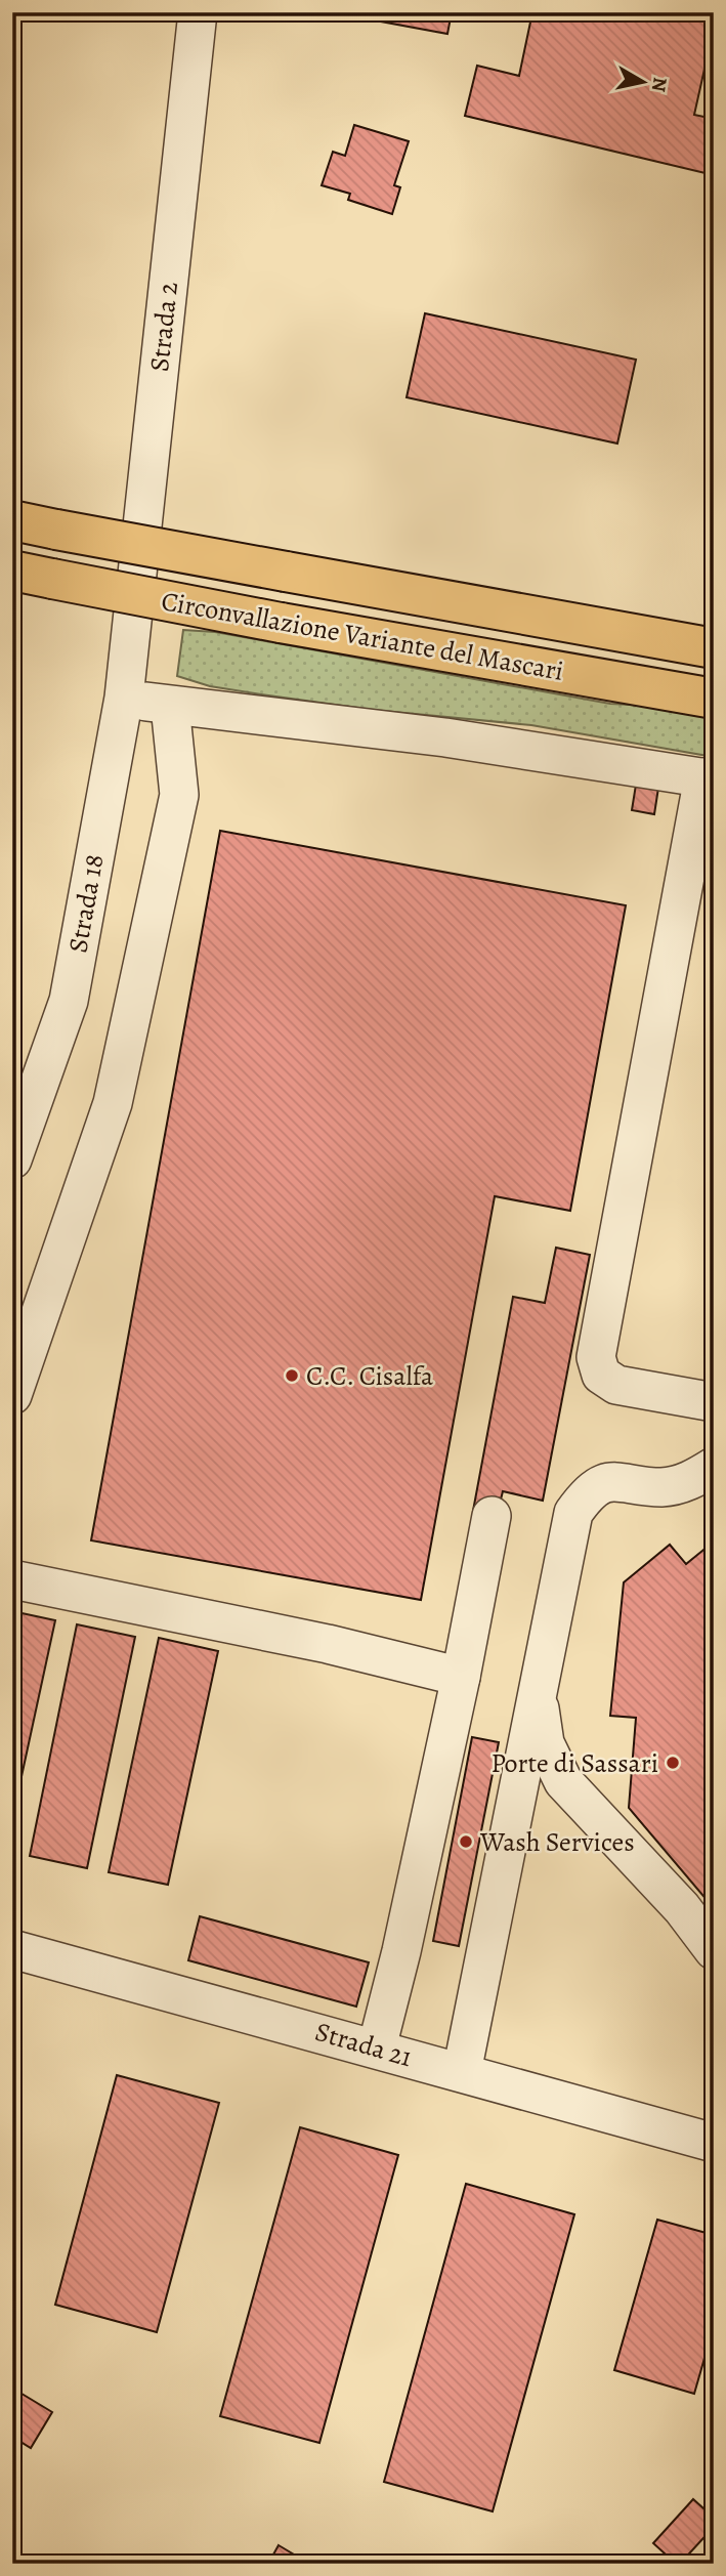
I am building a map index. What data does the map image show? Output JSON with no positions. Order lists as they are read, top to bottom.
{
  "streets": {
    "highway": ["Circonvallazione Variante del Mascari"],
    "street": ["Strada 2", "Strada 18", "Strada 21"]
  },
  "crossings": [
    ["Strada 2", "Strada 18"]
  ],
  "places": ["C.C. Cisalfa", "Porte di Sassari", "Wash Services"],
  "north": "right"
}
